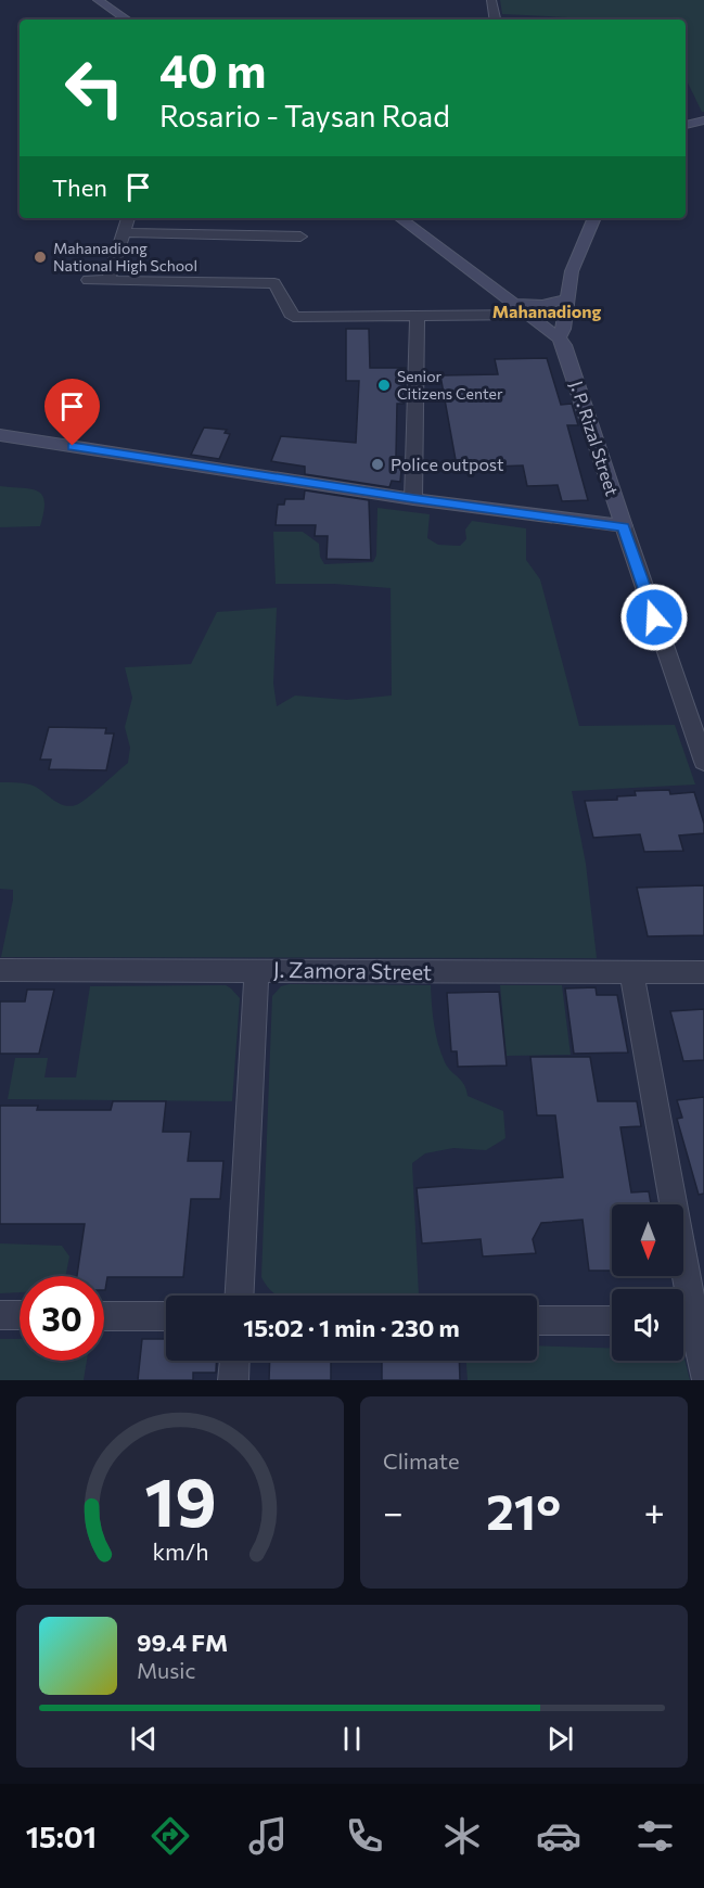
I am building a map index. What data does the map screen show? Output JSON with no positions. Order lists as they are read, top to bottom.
{
  "streets": {
    "main road": ["J. P. Rizal Street"],
    "street": ["J. Zamora Street"]
  },
  "districts": ["Mahanadiong"],
  "places": ["Mahanadiong National High School", "Senior Citizens Center", "Police outpost"],
  "north": "bottom",
  "page": {
    "turn": ["40 m", "Rosario - Taysan Road"],
    "then": "Then",
    "limit": "30",
    "trip": "15:02 · 1 min · 230 m",
    "tile": "Climate",
    "heat": ["−", "21°", "+"],
    "song": ["99.4 FM", "Music"],
    "tabs": "15:01",
    "gauge": ["19", "km/h"]
  }
}
